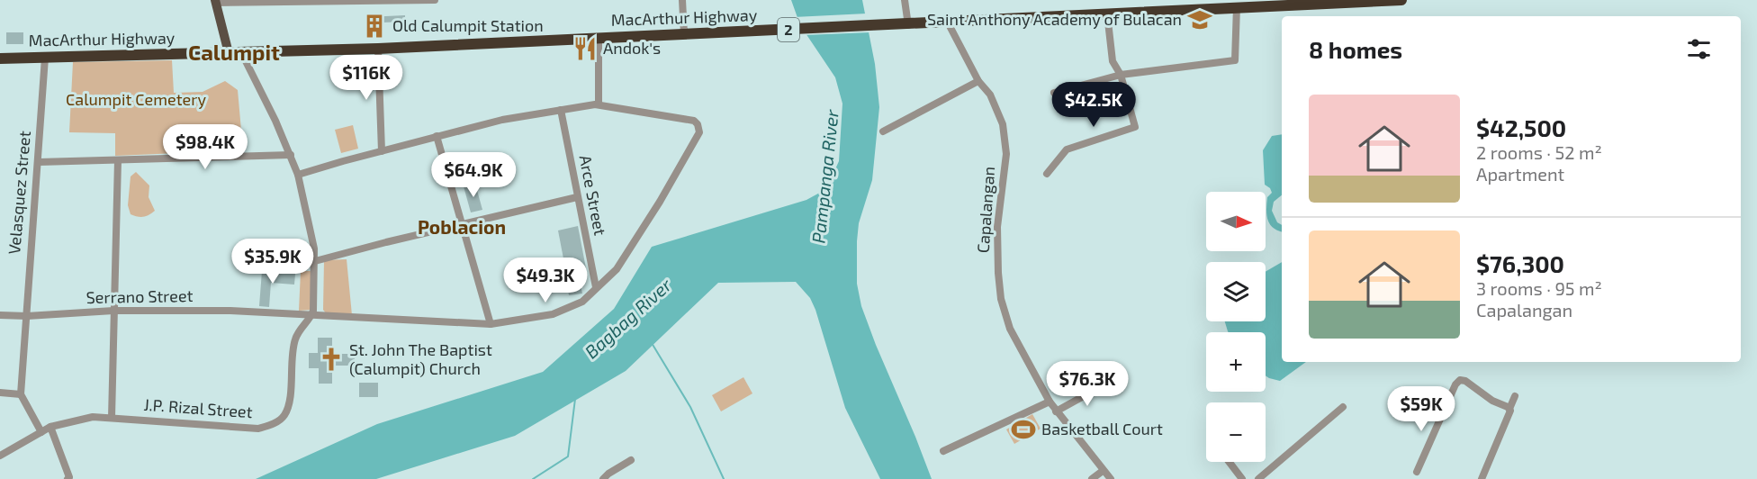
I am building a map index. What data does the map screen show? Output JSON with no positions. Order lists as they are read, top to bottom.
{
  "streets": {
    "highway": ["MacArthur Highway", "2"],
    "street": [
      "Velasquez Street",
      "Arce Street",
      "Capalangan",
      "Serrano Street",
      "J.P. Rizal Street"
    ]
  },
  "crossings": [
    ["MacArthur Highway", "Velasquez Street"],
    ["MacArthur Highway", "Capalangan"],
    ["Velasquez Street", "Serrano Street"],
    ["Arce Street", "Serrano Street"],
    ["Serrano Street", "J.P. Rizal Street"]
  ],
  "districts": ["Calumpit", "Poblacion"],
  "water": ["Pampanga River", "Bagbag River"],
  "parks": ["Calumpit Cemetery"],
  "places": {
    "school or university": ["Saint Anthony Academy of Bulacan"],
    "building": ["Old Calumpit Station"],
    "restaurant": ["Andok's"],
    "church": ["St. John The Baptist (Calumpit) Church"],
    "sports": ["Basketball Court"]
  },
  "north": "right",
  "page": {
    "heading": "8 homes",
    "price": [
      "$116K",
      "$42.5K",
      "$98.4K",
      "$64.9K",
      "$35.9K",
      "$49.3K",
      "$76.3K",
      "$59K"
    ],
    "list": [
      {
        "name": "$42,500",
        "note": "2 rooms · 52 m² · Apartment"
      },
      {
        "name": "$76,300",
        "note": "3 rooms · 95 m² · Capalangan"
      }
    ],
    "map_buttons": ["+", "−"]
  }
}
